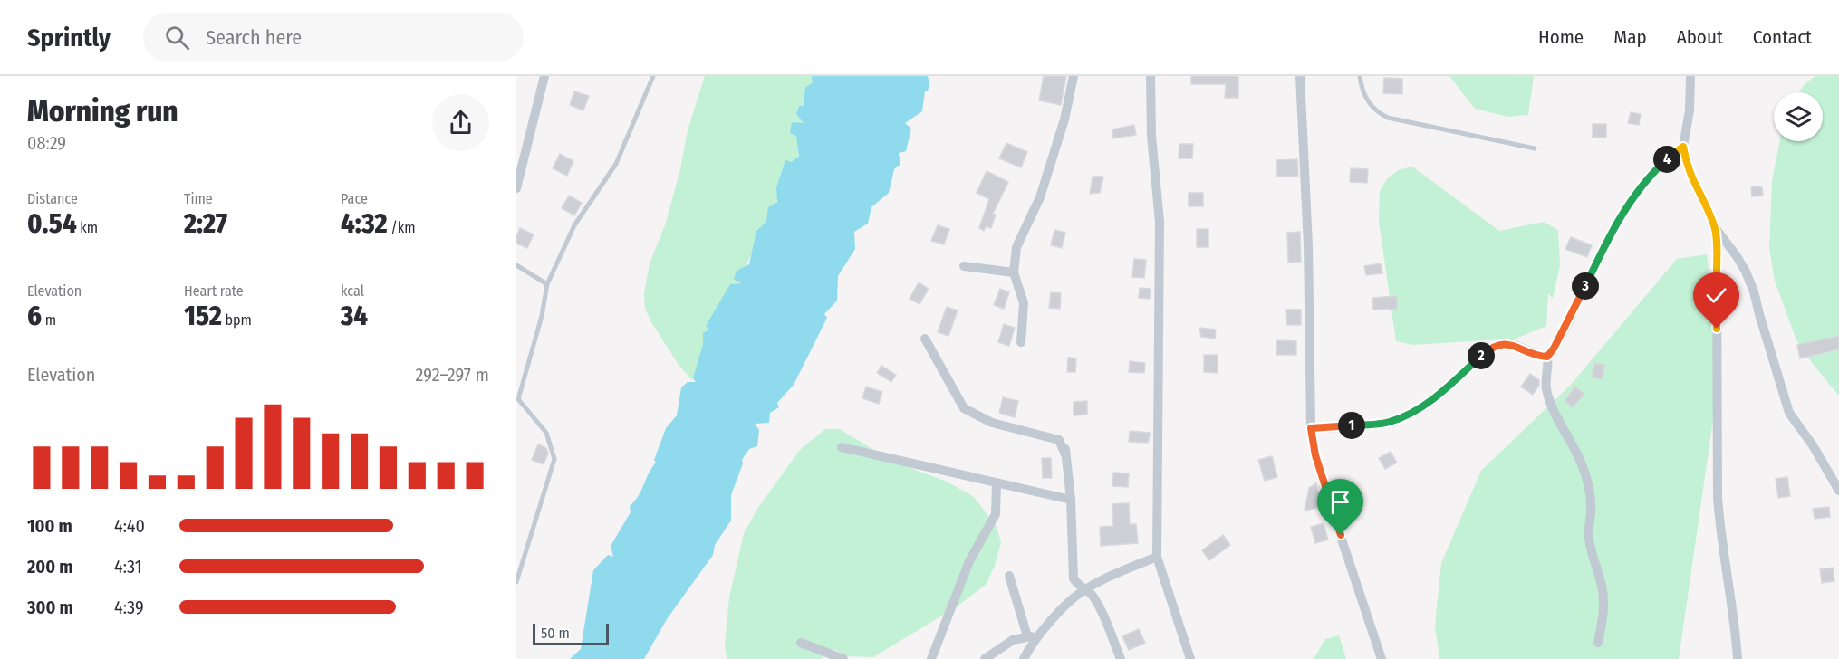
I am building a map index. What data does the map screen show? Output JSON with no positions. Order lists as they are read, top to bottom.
{
  "scale_bar": "50 m",
  "page": {
    "header": "Sprintly",
    "search": "Search here",
    "nav": [
      "Home",
      "Map",
      "About",
      "Contact"
    ],
    "heading": ["Morning run", "08:29"],
    "pins": [
      "4",
      "3",
      "2",
      "1"
    ],
    "stats": [
      ["Distance", "0.54 km"],
      ["Time", "2:27"],
      ["Pace", "4:32 /km"],
      ["Elevation", "6 m"],
      ["Heart rate", "152 bpm"],
      ["kcal", "34"]
    ],
    "chart": ["Elevation", "292–297 m"],
    "list": [
      {
        "name": "100 m",
        "note": "4:40"
      },
      {
        "name": "200 m",
        "note": "4:31"
      },
      {
        "name": "300 m",
        "note": "4:39"
      }
    ],
    "scale": "50 m"
  }
}
